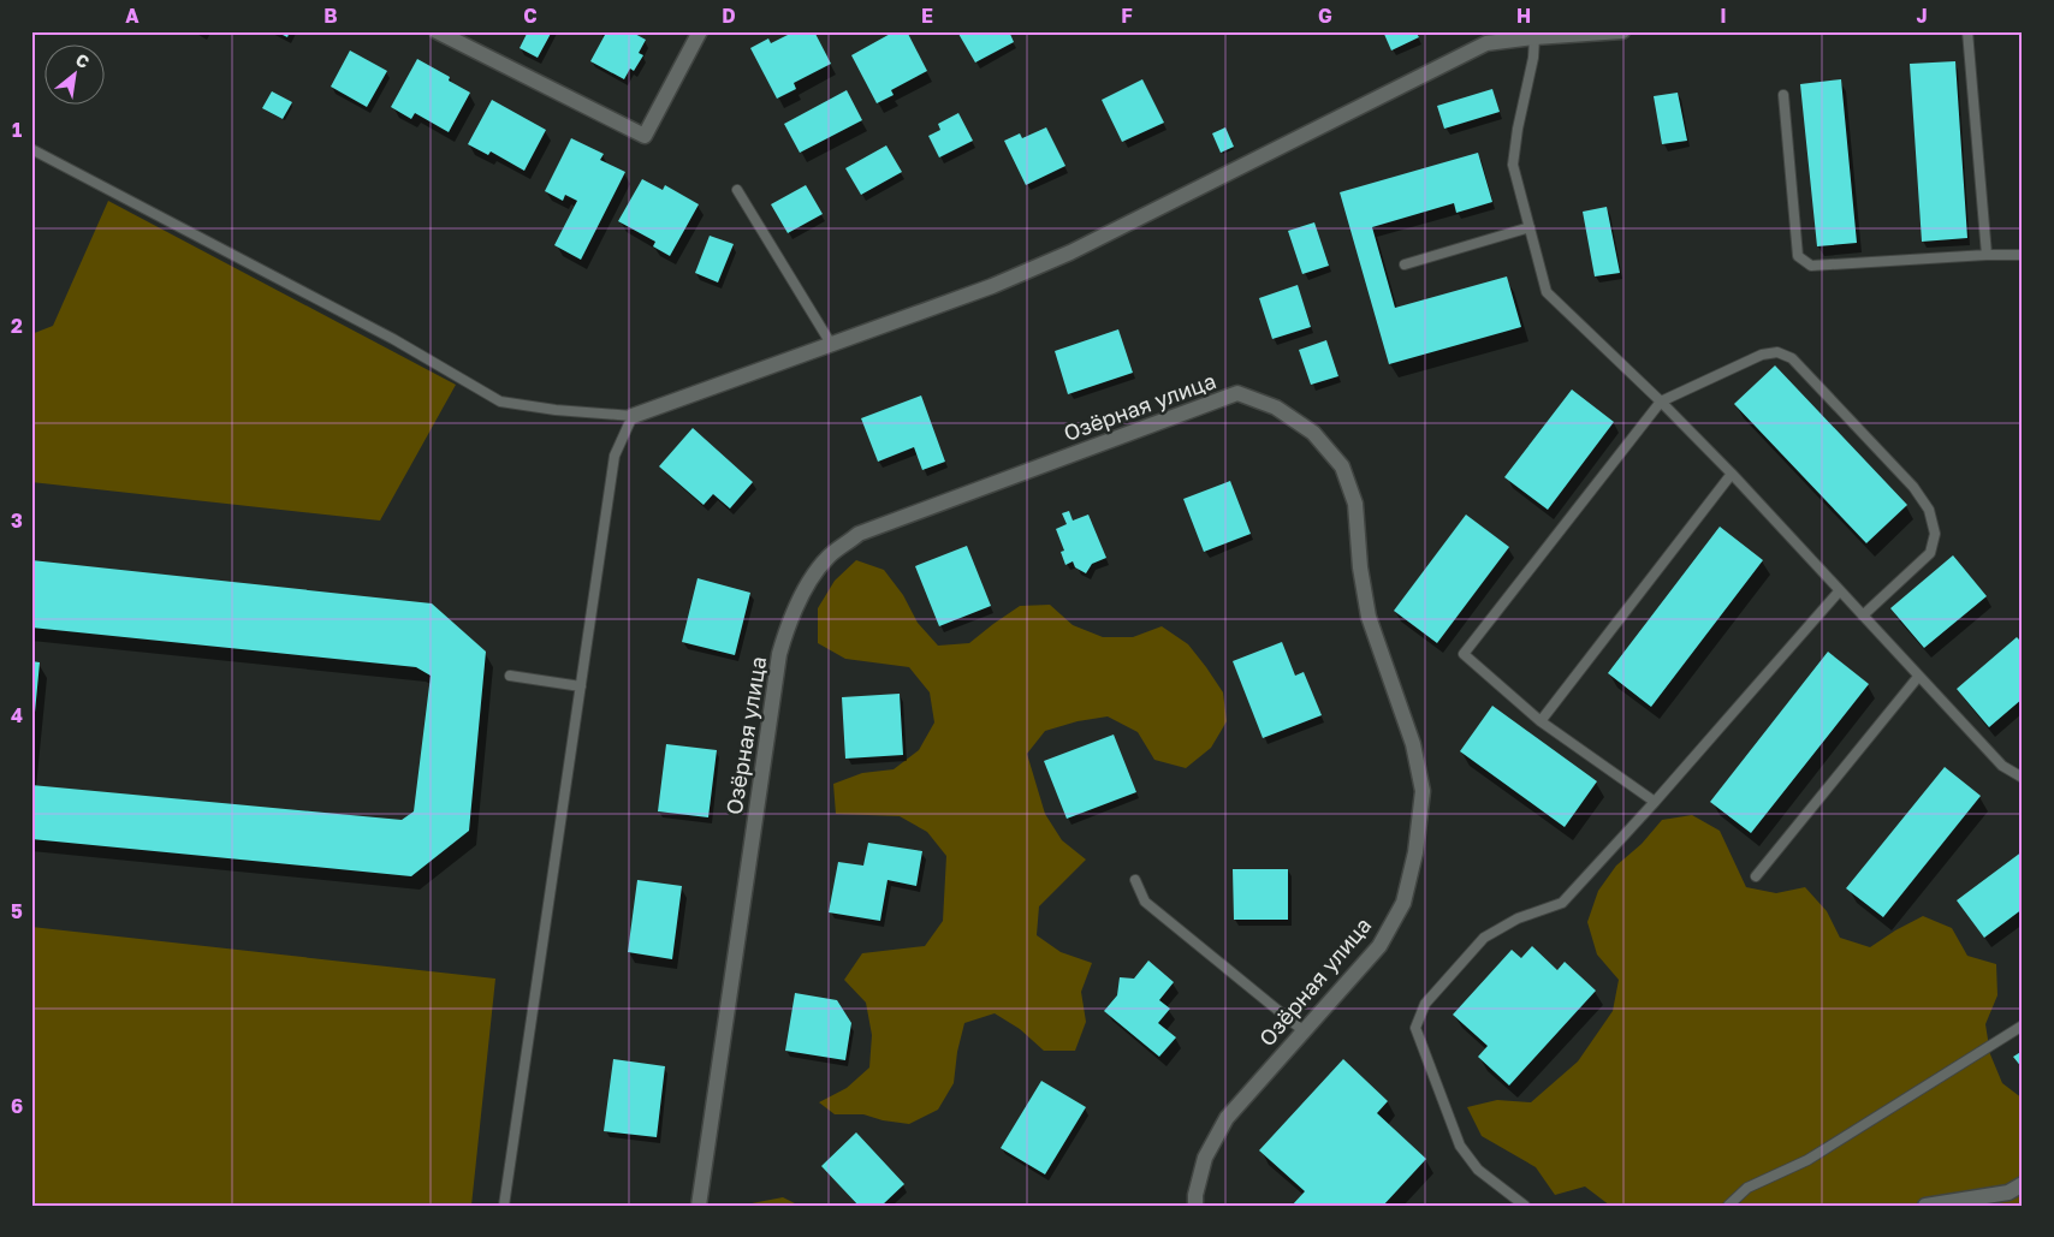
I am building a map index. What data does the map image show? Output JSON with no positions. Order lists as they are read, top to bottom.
{
  "streets": {
    "street": ["Озёрная улица"]
  },
  "north": "top right",
  "grid": {
    "columns": [
      "A",
      "B",
      "C",
      "D",
      "E",
      "F",
      "G",
      "H",
      "I",
      "J"
    ],
    "rows": [
      "1",
      "2",
      "3",
      "4",
      "5",
      "6"
    ]
  }
}
